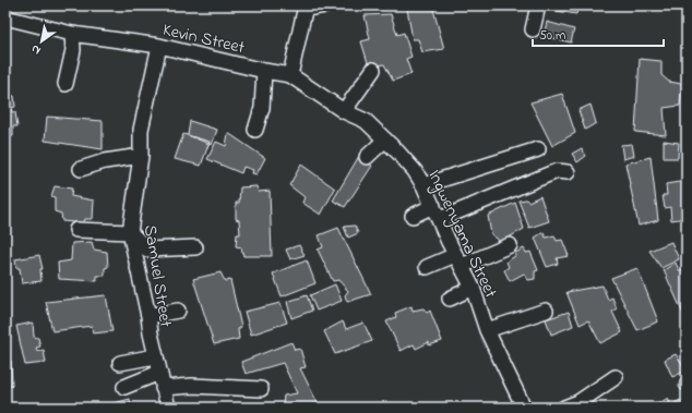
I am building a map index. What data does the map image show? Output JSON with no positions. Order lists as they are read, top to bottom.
{
  "streets": {
    "street": ["Kevin Street", "Ingwenyama Street", "Samuel Street"]
  },
  "crossings": [
    ["Kevin Street", "Ingwenyama Street"],
    ["Kevin Street", "Samuel Street"]
  ],
  "scale_bar": "50 m",
  "north": "bottom left"
}
